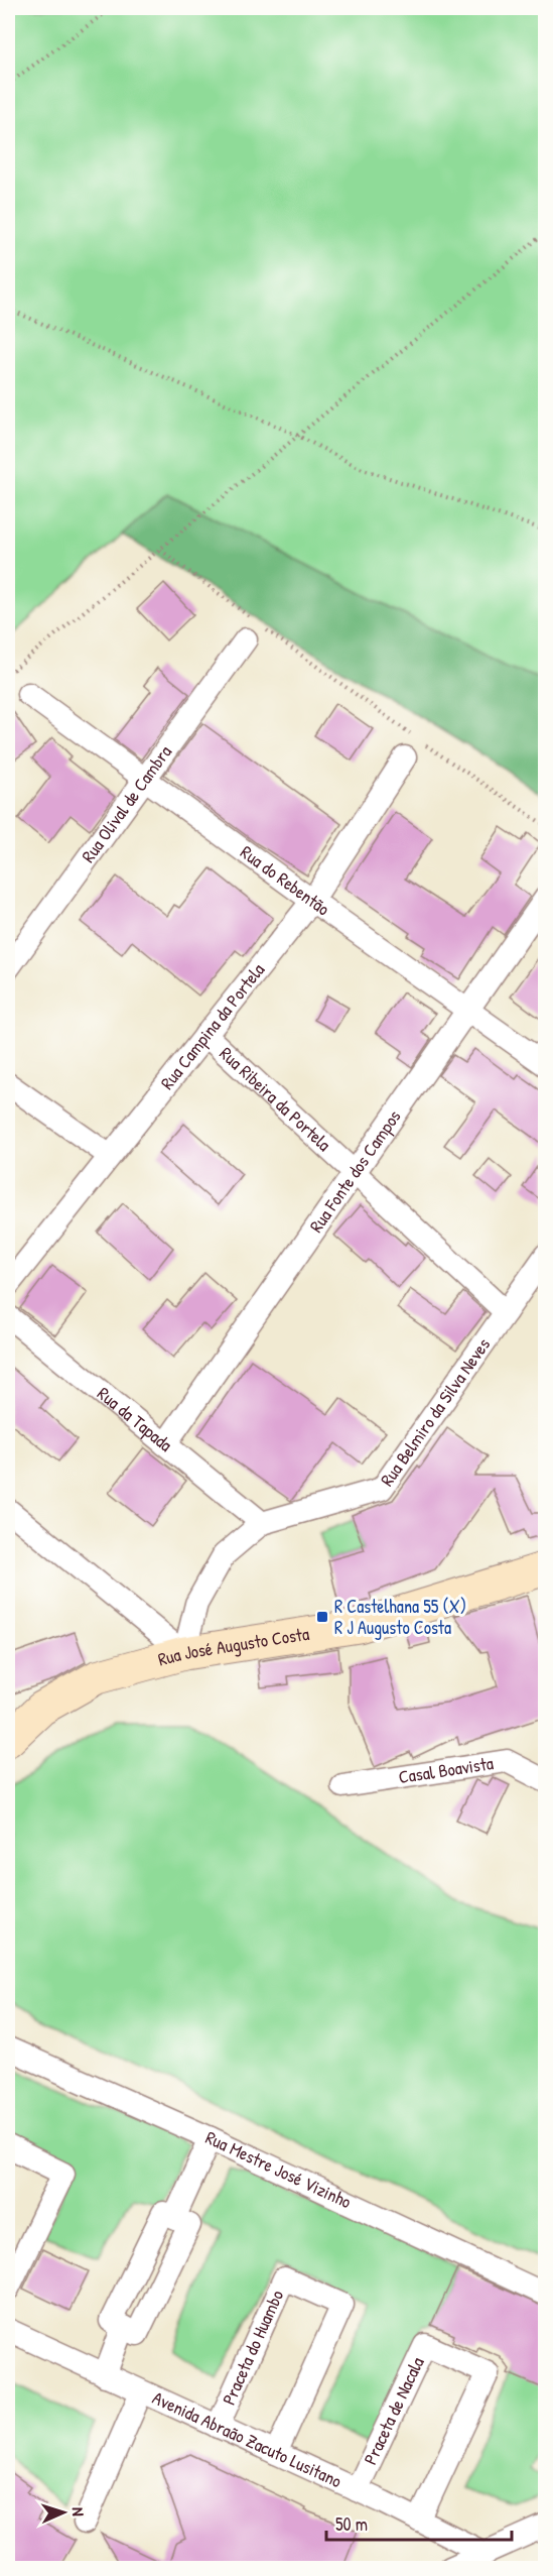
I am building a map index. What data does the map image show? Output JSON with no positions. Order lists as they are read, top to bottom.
{
  "streets": {
    "street": [
      "Rua Olival de Cambra",
      "Rua do Rebentão",
      "Rua Campina da Portela",
      "Rua Ribeira da Portela",
      "Rua Fonte dos Campos",
      "Rua Belmiro da Silva Neves",
      "Rua da Tapada",
      "Rua José Augusto Costa",
      "Casal Boavista",
      "Rua Mestre José Vizinho",
      "Praceta do Huambo",
      "Praceta de Nacala",
      "Avenida Abraão Zacuto Lusitano"
    ]
  },
  "crossings": [
    ["Rua Olival de Cambra", "Rua do Rebentão"],
    ["Rua do Rebentão", "Rua Campina da Portela"],
    ["Rua do Rebentão", "Rua Fonte dos Campos"],
    ["Rua Campina da Portela", "Rua Ribeira da Portela"],
    ["Rua Ribeira da Portela", "Rua Fonte dos Campos"],
    ["Rua Ribeira da Portela", "Rua Belmiro da Silva Neves"],
    ["Rua Fonte dos Campos", "Rua da Tapada"],
    ["Rua Belmiro da Silva Neves", "Rua da Tapada"],
    ["Rua Belmiro da Silva Neves", "Rua José Augusto Costa"],
    ["Praceta do Huambo", "Avenida Abraão Zacuto Lusitano"],
    ["Praceta de Nacala", "Avenida Abraão Zacuto Lusitano"]
  ],
  "places": {
    "transit": ["R Castelhana 55 (X) R J Augusto Costa"]
  },
  "scale_bar": "50 m",
  "north": "right"
}
